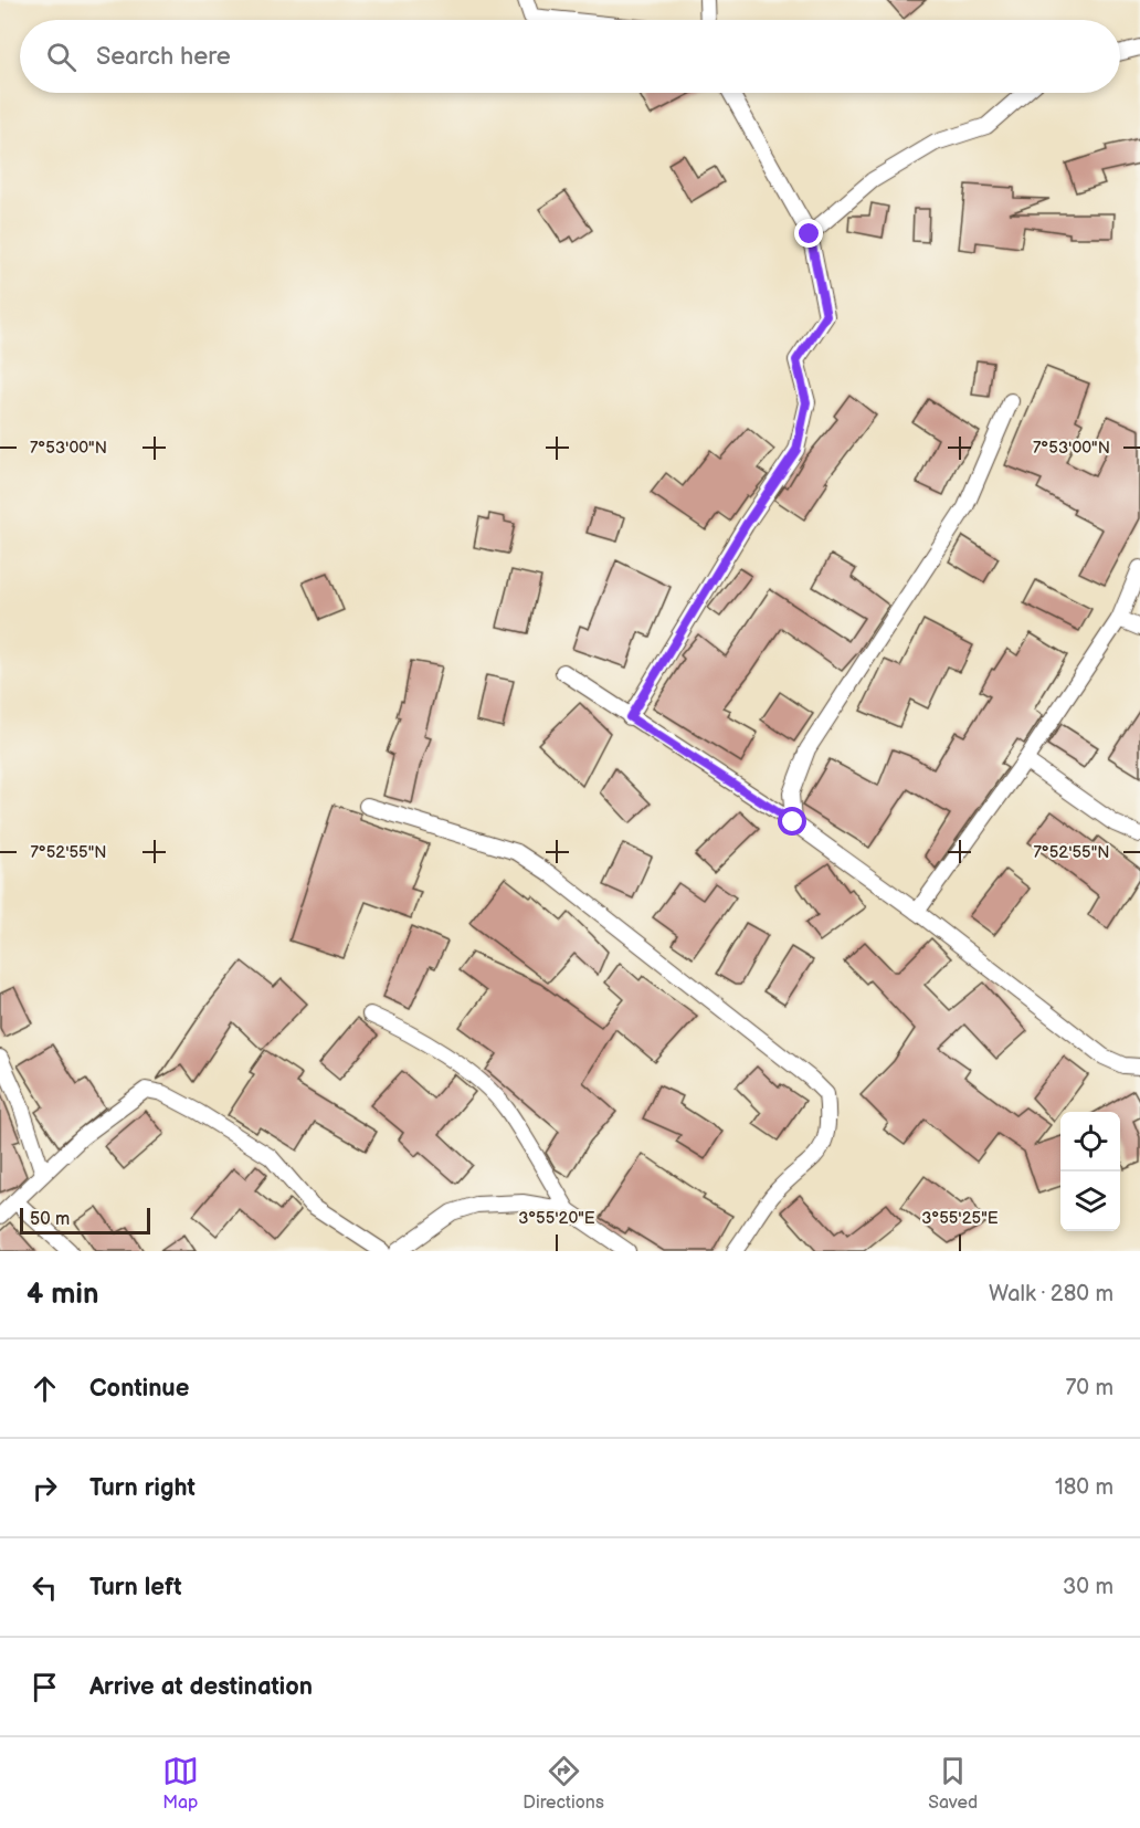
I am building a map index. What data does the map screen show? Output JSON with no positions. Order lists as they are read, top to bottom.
{
  "scale_bar": "50 m",
  "page": {
    "search": "Search here",
    "scale": "50 m",
    "heading": ["4 min", "Walk · 280 m"],
    "list": [
      ["Continue", "70 m"],
      ["Turn right", "180 m"],
      ["Turn left", "30 m"],
      "Arrive at destination"
    ],
    "nav": ["Map", "Directions", "Saved"]
  },
  "coordinates": [
    "7°53'00\"N",
    "7°52'55\"N",
    "3°55'20\"E",
    "3°55'25\"E"
  ]
}
